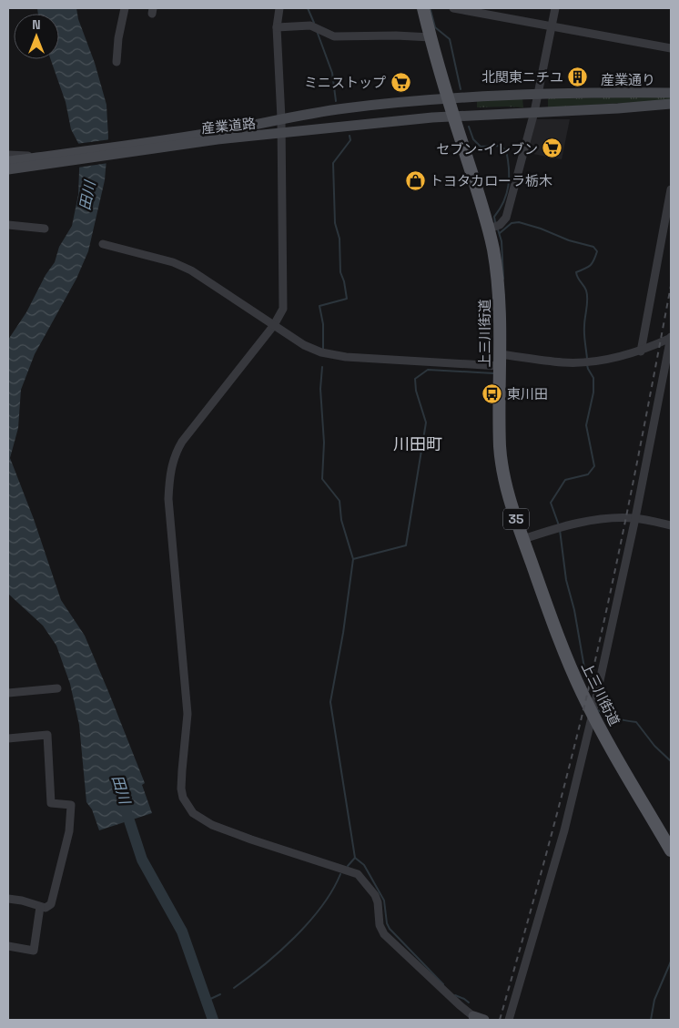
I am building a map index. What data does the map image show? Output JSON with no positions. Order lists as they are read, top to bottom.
{
  "streets": {
    "main road": ["上三川街道", "35"],
    "street": ["産業通り", "産業道路"]
  },
  "crossings": [
    ["産業通り", "産業道路"],
    ["産業通り", "上三川街道"],
    ["産業道路", "上三川街道"]
  ],
  "districts": ["川田町"],
  "water": ["田川"],
  "places": {
    "building": ["北関東ニチユ"],
    "supermarket": ["ミニストップ", "セブン-イレブン"],
    "shop": ["トヨタカローラ栃木"],
    "bus stop": ["東川田"]
  },
  "north": "top"
}
